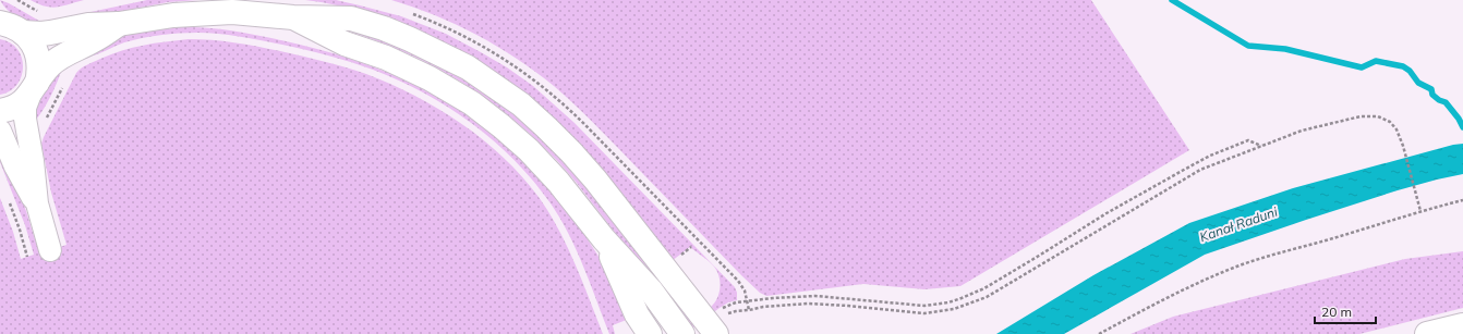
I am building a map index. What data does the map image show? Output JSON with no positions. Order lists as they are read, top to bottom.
{
  "water": ["Kanał Raduni"],
  "scale_bar": "20 m"
}
